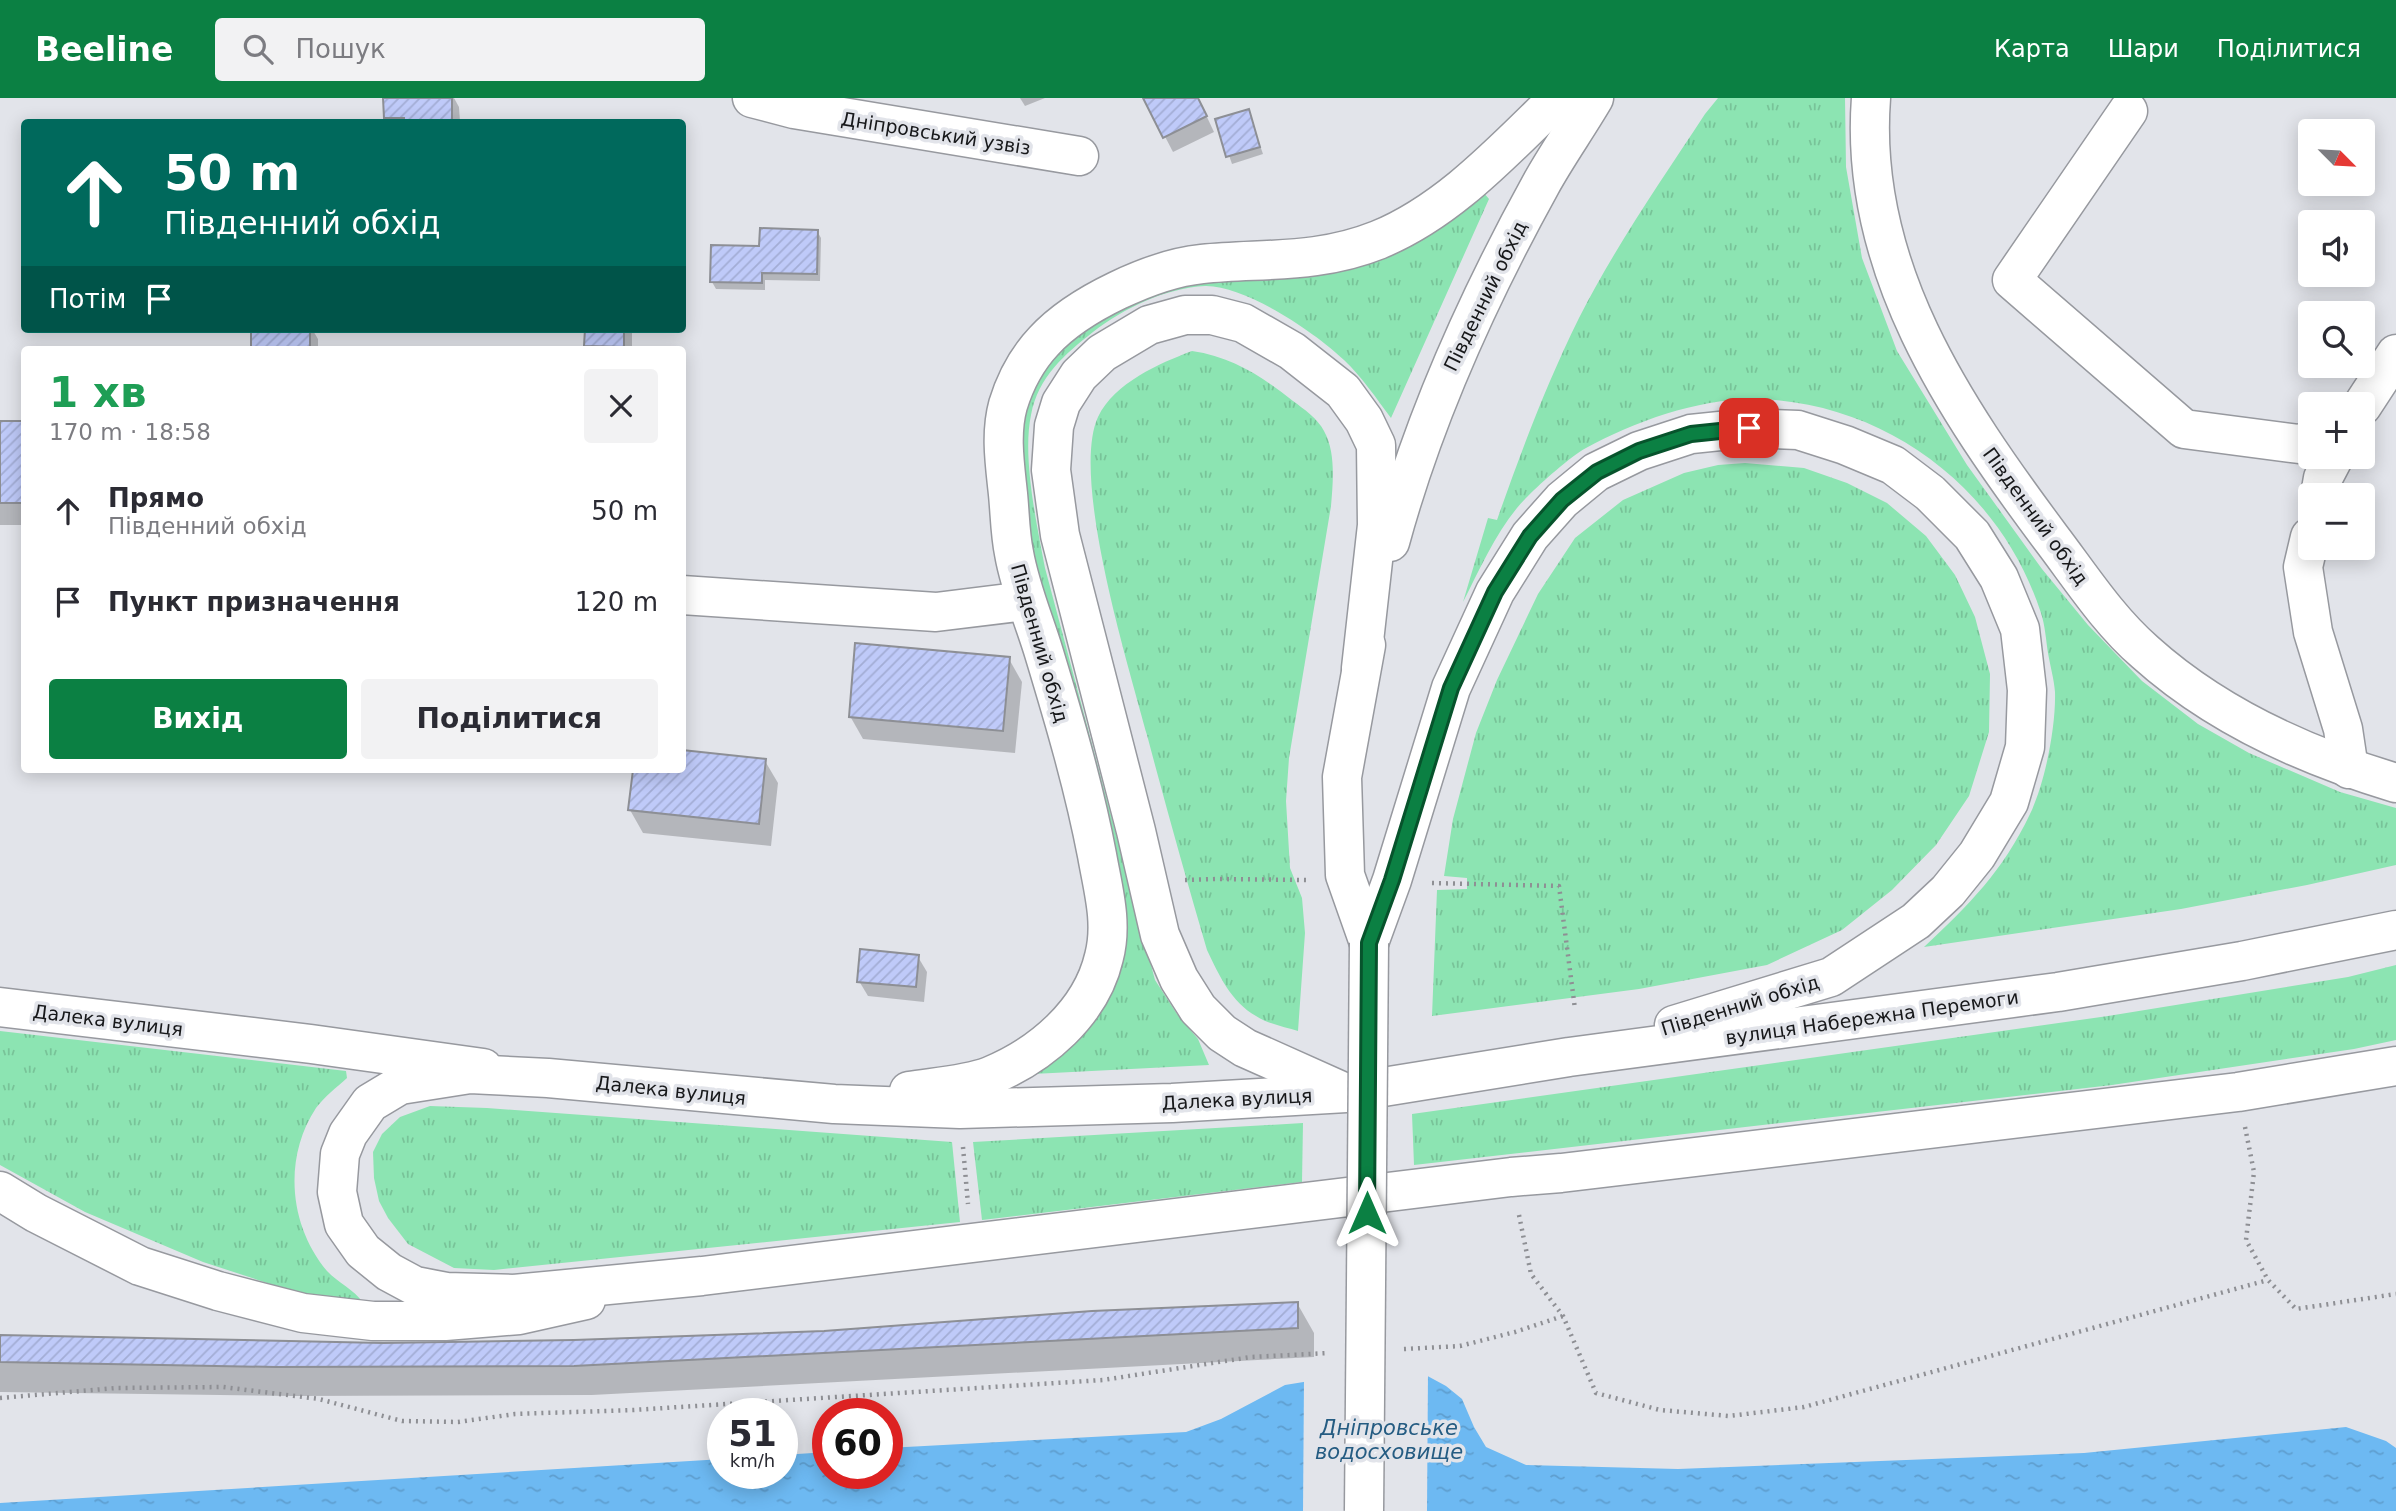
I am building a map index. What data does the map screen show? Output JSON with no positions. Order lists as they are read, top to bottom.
{
  "streets": {
    "main road": [
      "Дніпровський узвіз",
      "Південний обхід",
      "вулиця Набережна Перемоги",
      "Далека вулиця"
    ]
  },
  "crossings": [
    ["Південний обхід", "вулиця Набережна Перемоги"],
    ["Південний обхід", "Далека вулиця"],
    ["вулиця Набережна Перемоги", "Далека вулиця"]
  ],
  "water": ["Дніпровське водосховище"],
  "north": "bottom right",
  "page": {
    "header": "Beeline",
    "search": "Пошук",
    "nav": ["Карта", "Шари", "Поділитися"],
    "map_buttons": ["+", "−"],
    "turn": ["50 m", "Південний обхід"],
    "then": "Потім",
    "heading": ["1 хв", "170 m · 18:58"],
    "list": [
      {
        "name": "Прямо",
        "note": "Південний обхід",
        "value": "50 m"
      },
      {
        "name": "Пункт призначення",
        "value": "120 m"
      }
    ],
    "buttons": ["Вихід", "Поділитися"],
    "speed": "51 km/h",
    "limit": "60"
  }
}
